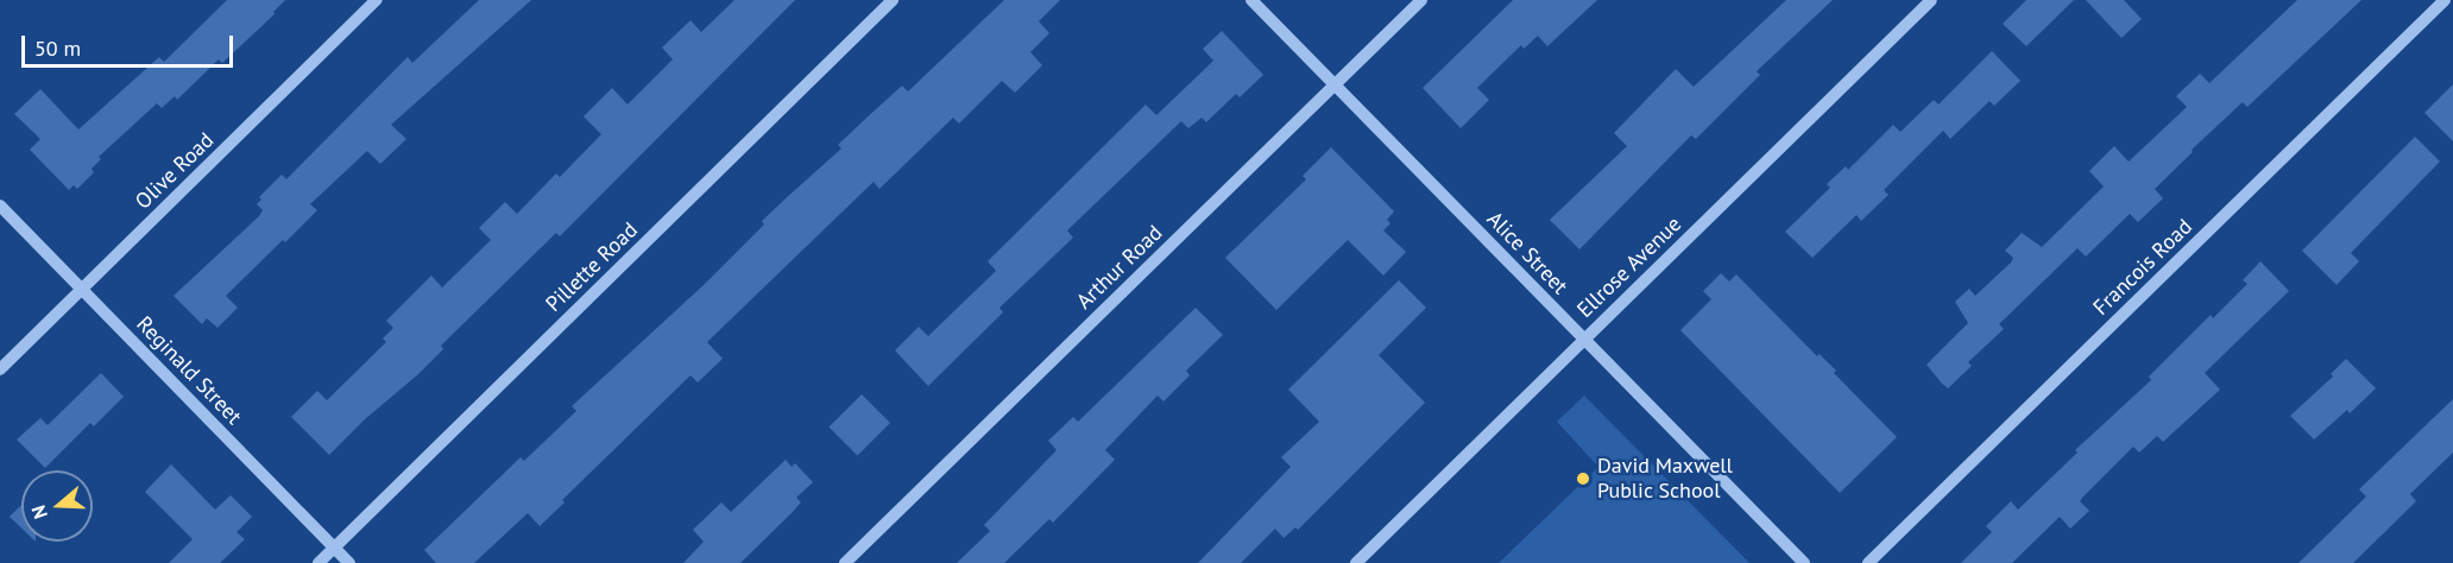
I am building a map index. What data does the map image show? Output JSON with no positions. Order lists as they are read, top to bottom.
{
  "streets": {
    "street": [
      "Olive Road",
      "Alice Street",
      "Pillette Road",
      "Arthur Road",
      "Ellrose Avenue",
      "Francois Road",
      "Reginald Street"
    ]
  },
  "crossings": [
    ["Olive Road", "Reginald Street"],
    ["Alice Street", "Arthur Road"],
    ["Alice Street", "Ellrose Avenue"],
    ["Pillette Road", "Reginald Street"]
  ],
  "places": ["David Maxwell Public School"],
  "scale_bar": "50 m",
  "north": "left"
}
